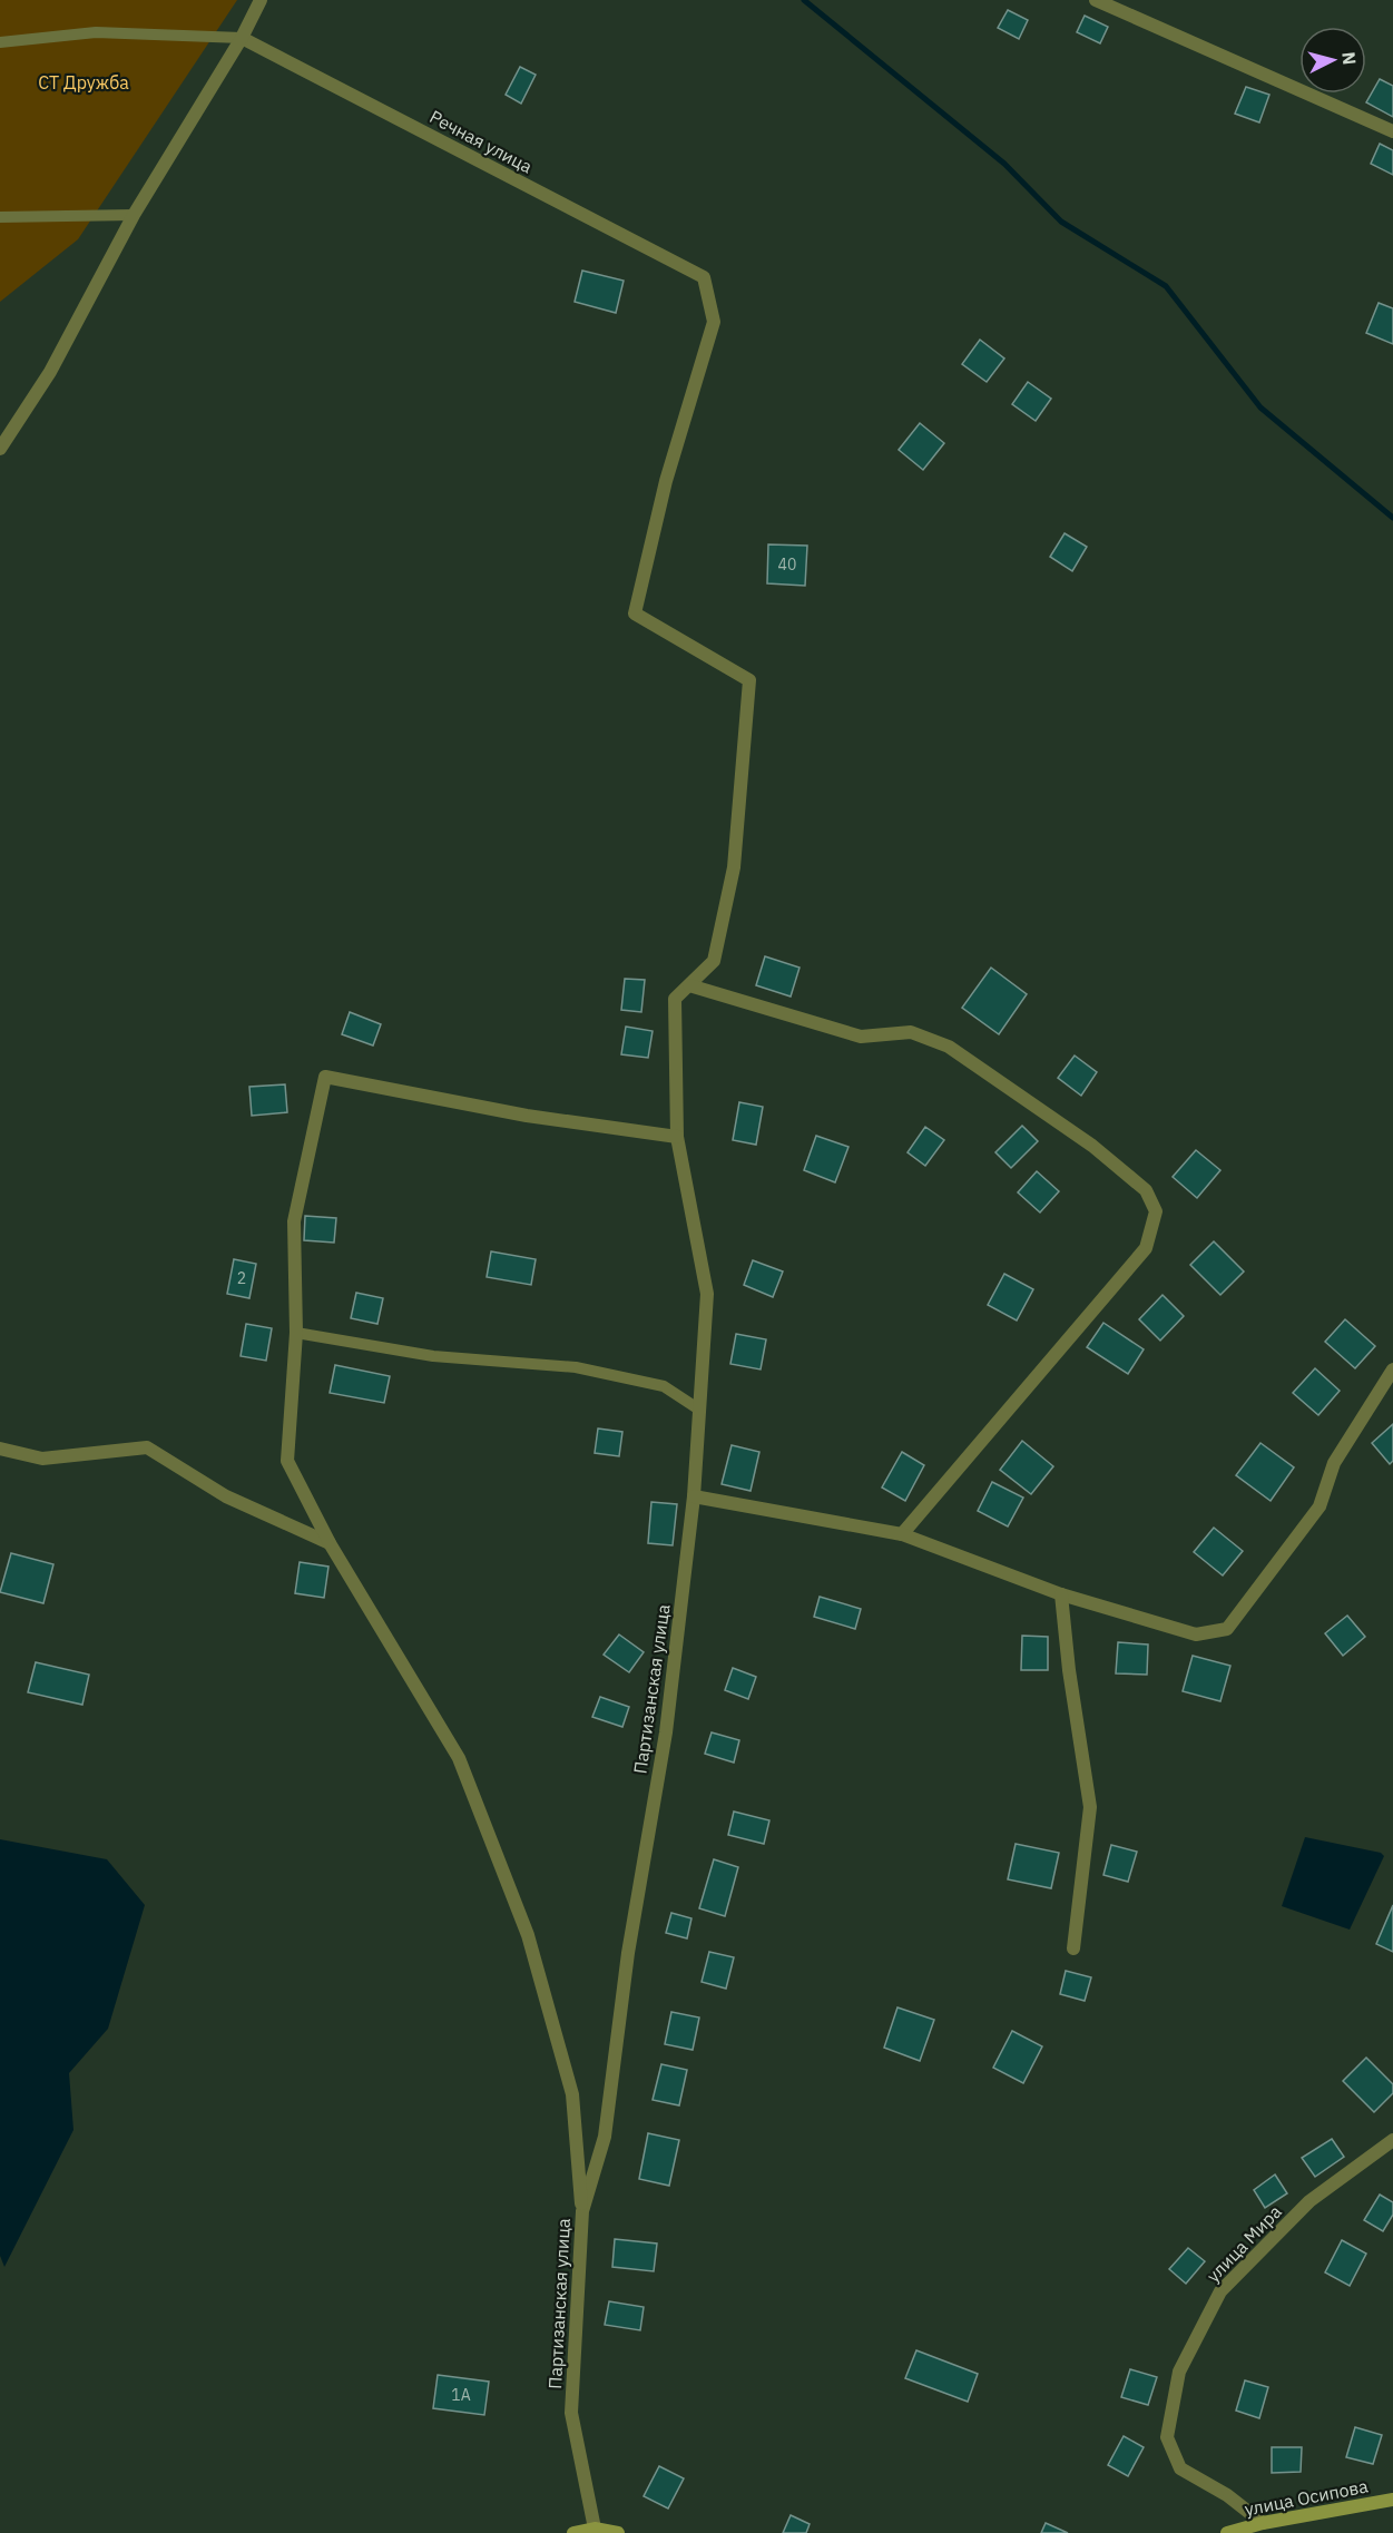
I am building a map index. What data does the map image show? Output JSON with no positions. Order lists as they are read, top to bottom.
{
  "streets": {
    "main road": ["улица Осипова"],
    "street": ["Речная улица", "Партизанская улица", "улица Мира"]
  },
  "crossings": [
    ["Речная улица", "Партизанская улица"],
    ["улица Мира", "улица Осипова"]
  ],
  "parks": ["СТ Дружба"],
  "house_numbers": ["40", "2", "1А"],
  "north": "right"
}
